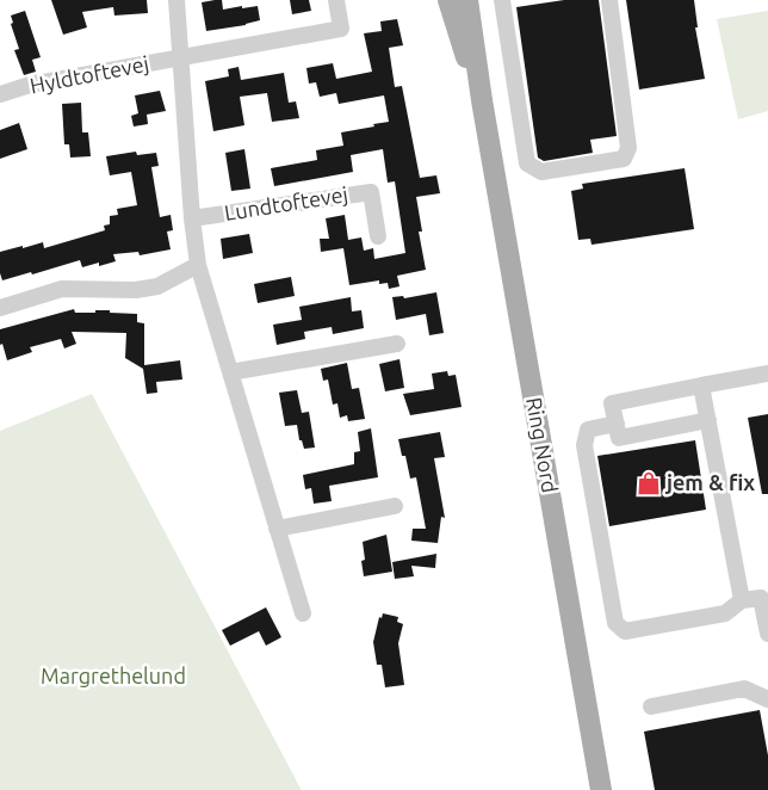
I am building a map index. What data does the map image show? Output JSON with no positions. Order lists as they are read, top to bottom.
{
  "streets": {
    "main road": ["Ring Nord"],
    "street": ["Hyldtoftevej", "Lundtoftevej"]
  },
  "parks": ["Margrethelund"],
  "places": {
    "shop": ["jem & fix"]
  }
}
